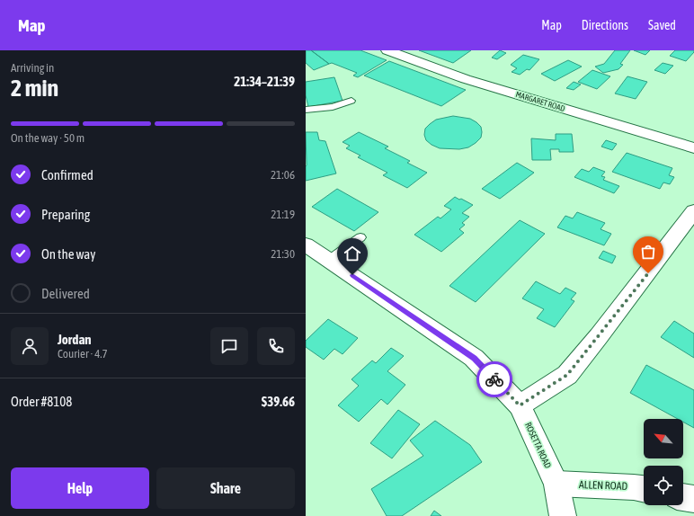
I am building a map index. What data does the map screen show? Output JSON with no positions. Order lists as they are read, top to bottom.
{
  "streets": {
    "street": ["MARGARET ROAD", "ROSETTA ROAD", "ALLEN ROAD"]
  },
  "crossings": [
    ["ROSETTA ROAD", "ALLEN ROAD"]
  ],
  "north": "top left",
  "page": {
    "header": "Map",
    "nav": ["Map", "Directions", "Saved"],
    "heading": ["2 min", "Arriving in", "21:34–21:39"],
    "panel": [
      "Jordan",
      "Courier · 4.7",
      "Order #8108",
      "$39.66"
    ],
    "bar": "On the way · 50 m",
    "list": [
      ["Confirmed", "21:06"],
      ["Preparing", "21:19"],
      ["On the way", "21:30"],
      "Delivered"
    ],
    "buttons": ["Help", "Share"]
  }
}
